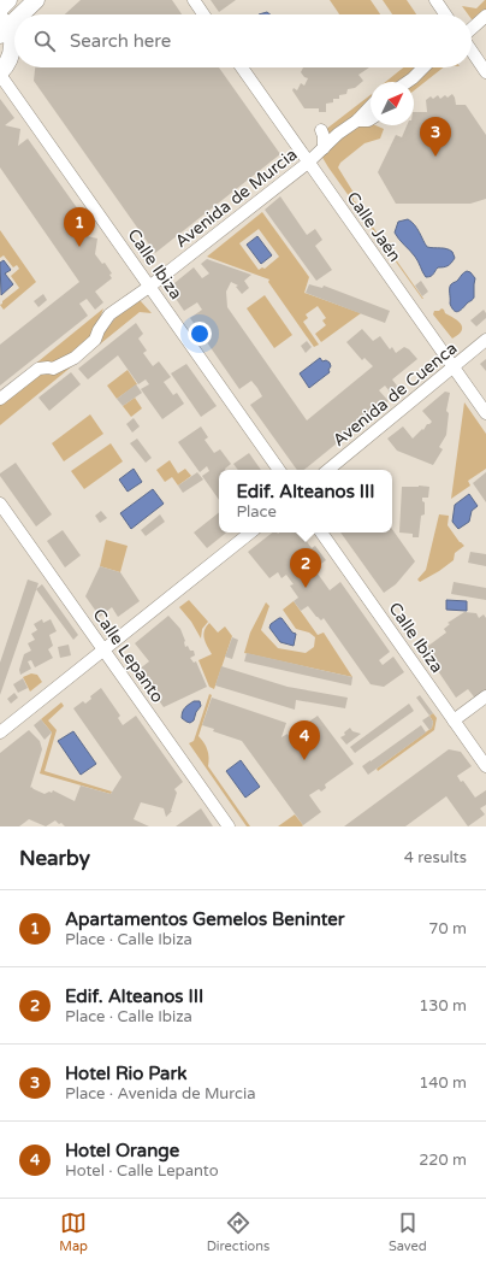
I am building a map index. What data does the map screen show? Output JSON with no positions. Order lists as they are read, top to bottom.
{
  "streets": {
    "street": [
      "Avenida de Murcia",
      "Calle Jaén",
      "Calle Ibiza",
      "Avenida de Cuenca",
      "Calle Lepanto"
    ]
  },
  "crossings": [
    ["Avenida de Murcia", "Calle Jaén"],
    ["Avenida de Murcia", "Calle Ibiza"],
    ["Calle Jaén", "Avenida de Cuenca"]
  ],
  "north": "top right",
  "page": {
    "search": "Search here",
    "pins": [
      "3",
      "1",
      "2",
      "4"
    ],
    "popup": ["Edif. Alteanos III", "Place"],
    "heading": ["Nearby", "4 results"],
    "list": [
      {
        "mark": "1",
        "name": "Apartamentos Gemelos Beninter",
        "note": "Place · Calle Ibiza",
        "value": "70 m"
      },
      {
        "mark": "2",
        "name": "Edif. Alteanos III",
        "note": "Place · Calle Ibiza",
        "value": "130 m"
      },
      {
        "mark": "3",
        "name": "Hotel Rio Park",
        "note": "Place · Avenida de Murcia",
        "value": "140 m"
      },
      {
        "mark": "4",
        "name": "Hotel Orange",
        "note": "Hotel · Calle Lepanto",
        "value": "220 m"
      }
    ],
    "nav": ["Map", "Directions", "Saved"]
  }
}
